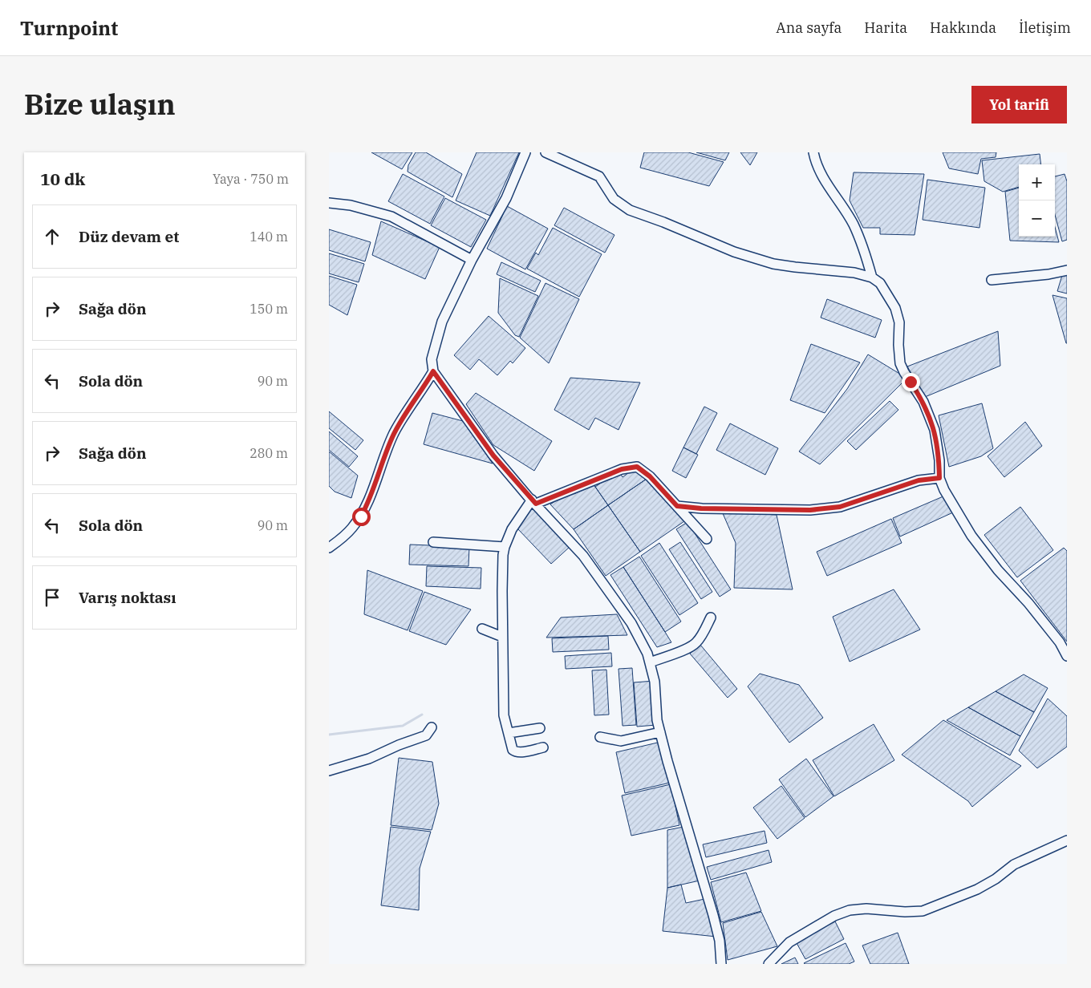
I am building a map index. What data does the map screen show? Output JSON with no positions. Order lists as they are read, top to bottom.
{
  "page": {
    "header": "Turnpoint",
    "nav": [
      "Ana sayfa",
      "Harita",
      "Hakkında",
      "İletişim"
    ],
    "title": "Bize ulaşın",
    "buttons": "Yol tarifi",
    "heading": ["10 dk", "Yaya · 750 m"],
    "map_buttons": ["+", "−"],
    "list": [
      ["Düz devam et", "140 m"],
      ["Sağa dön", "150 m"],
      ["Sola dön", "90 m"],
      ["Sağa dön", "280 m"],
      ["Sola dön", "90 m"],
      "Varış noktası"
    ]
  }
}
